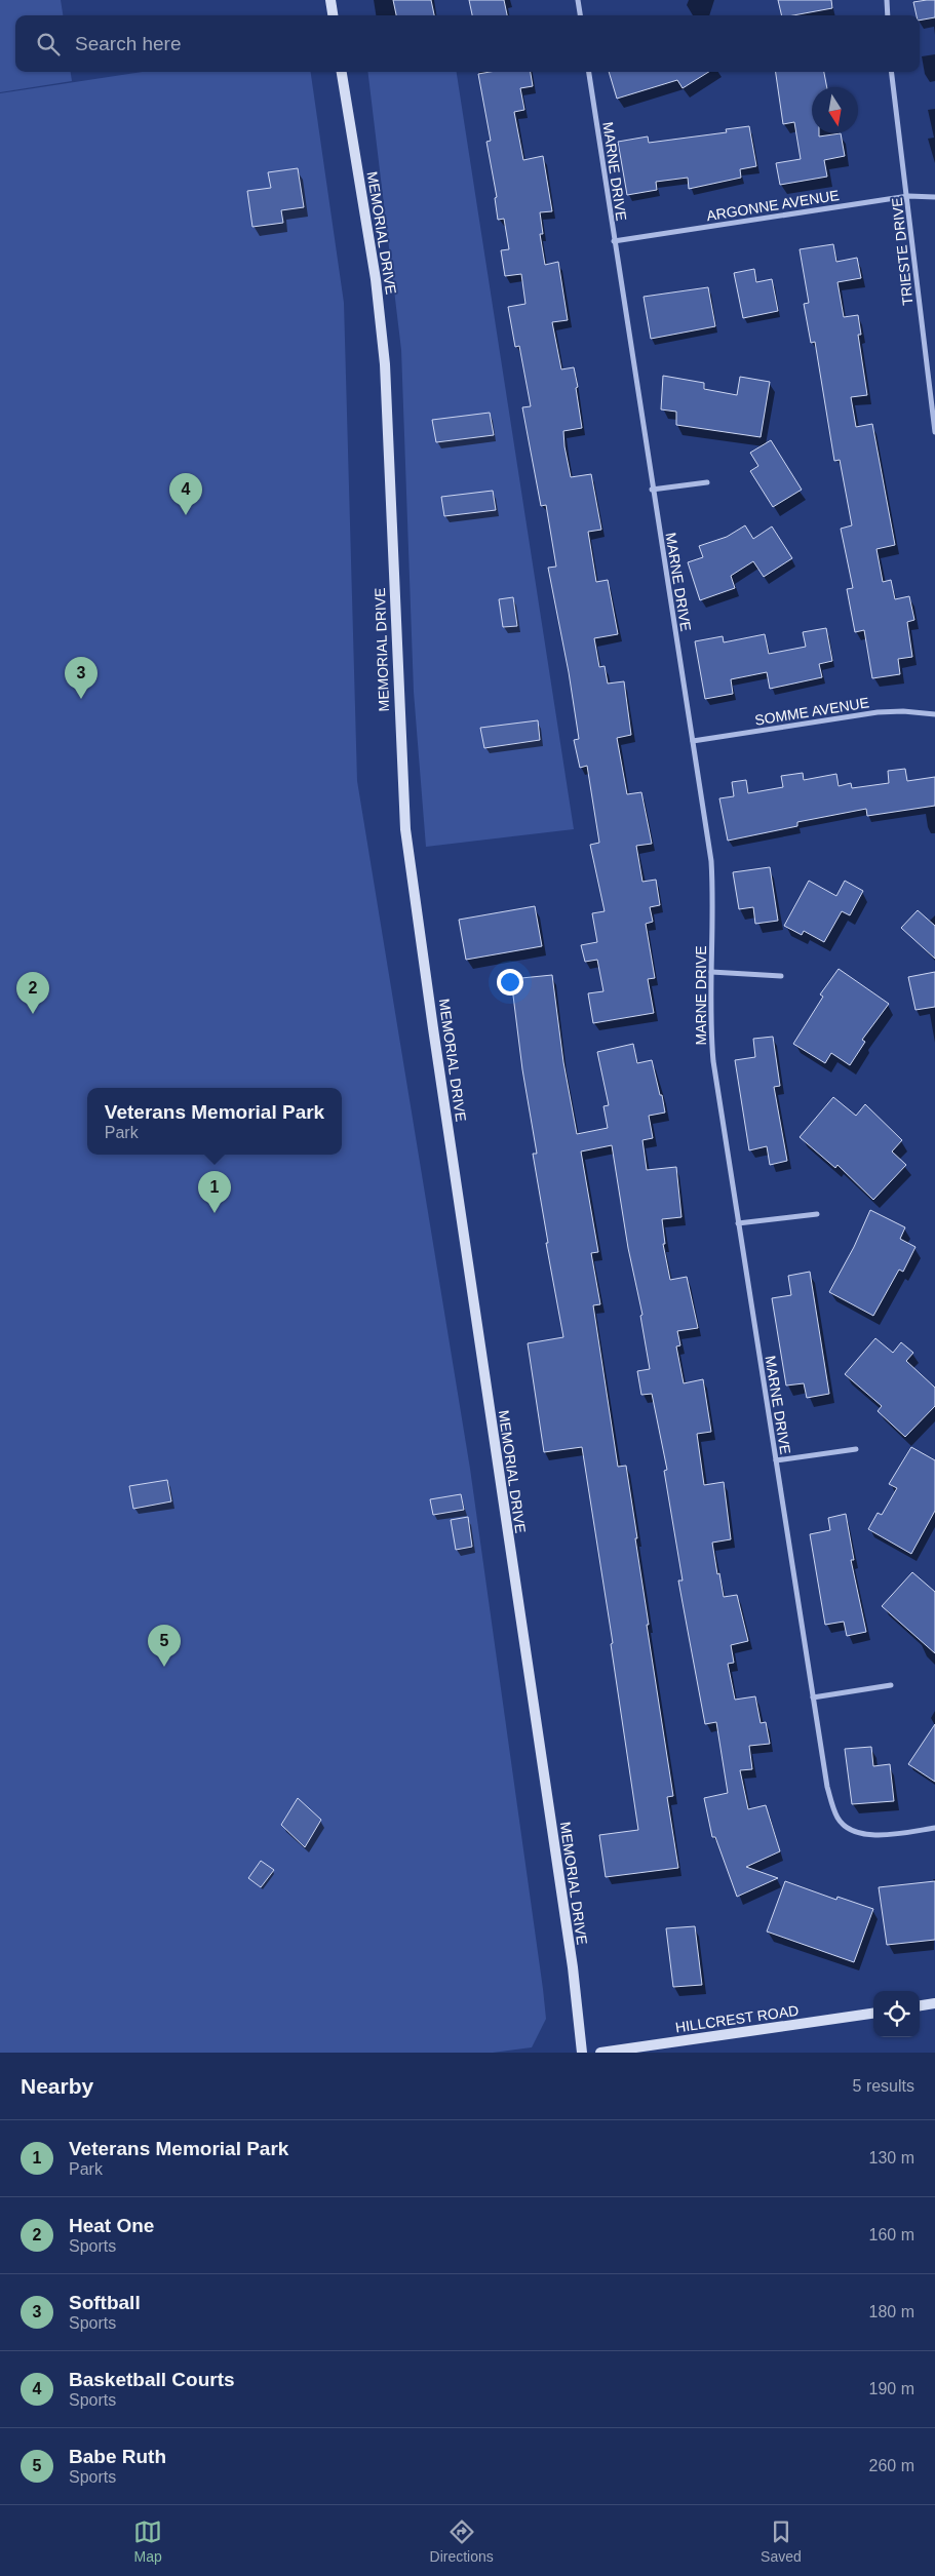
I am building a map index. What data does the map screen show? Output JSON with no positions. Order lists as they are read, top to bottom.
{
  "streets": {
    "street": [
      "MARNE DRIVE",
      "ARGONNE AVENUE",
      "MEMORIAL DRIVE",
      "TRIESTE DRIVE",
      "SOMME AVENUE",
      "HILLCREST ROAD"
    ]
  },
  "crossings": [
    ["MARNE DRIVE", "ARGONNE AVENUE"],
    ["MARNE DRIVE", "SOMME AVENUE"],
    ["ARGONNE AVENUE", "TRIESTE DRIVE"]
  ],
  "north": "bottom",
  "page": {
    "search": "Search here",
    "pins": [
      "4",
      "3",
      "2",
      "1",
      "5"
    ],
    "popup": ["Veterans Memorial Park", "Park"],
    "heading": ["Nearby", "5 results"],
    "list": [
      {
        "mark": "1",
        "name": "Veterans Memorial Park",
        "note": "Park",
        "value": "130 m"
      },
      {
        "mark": "2",
        "name": "Heat One",
        "note": "Sports",
        "value": "160 m"
      },
      {
        "mark": "3",
        "name": "Softball",
        "note": "Sports",
        "value": "180 m"
      },
      {
        "mark": "4",
        "name": "Basketball Courts",
        "note": "Sports",
        "value": "190 m"
      },
      {
        "mark": "5",
        "name": "Babe Ruth",
        "note": "Sports",
        "value": "260 m"
      }
    ],
    "nav": ["Map", "Directions", "Saved"]
  }
}
